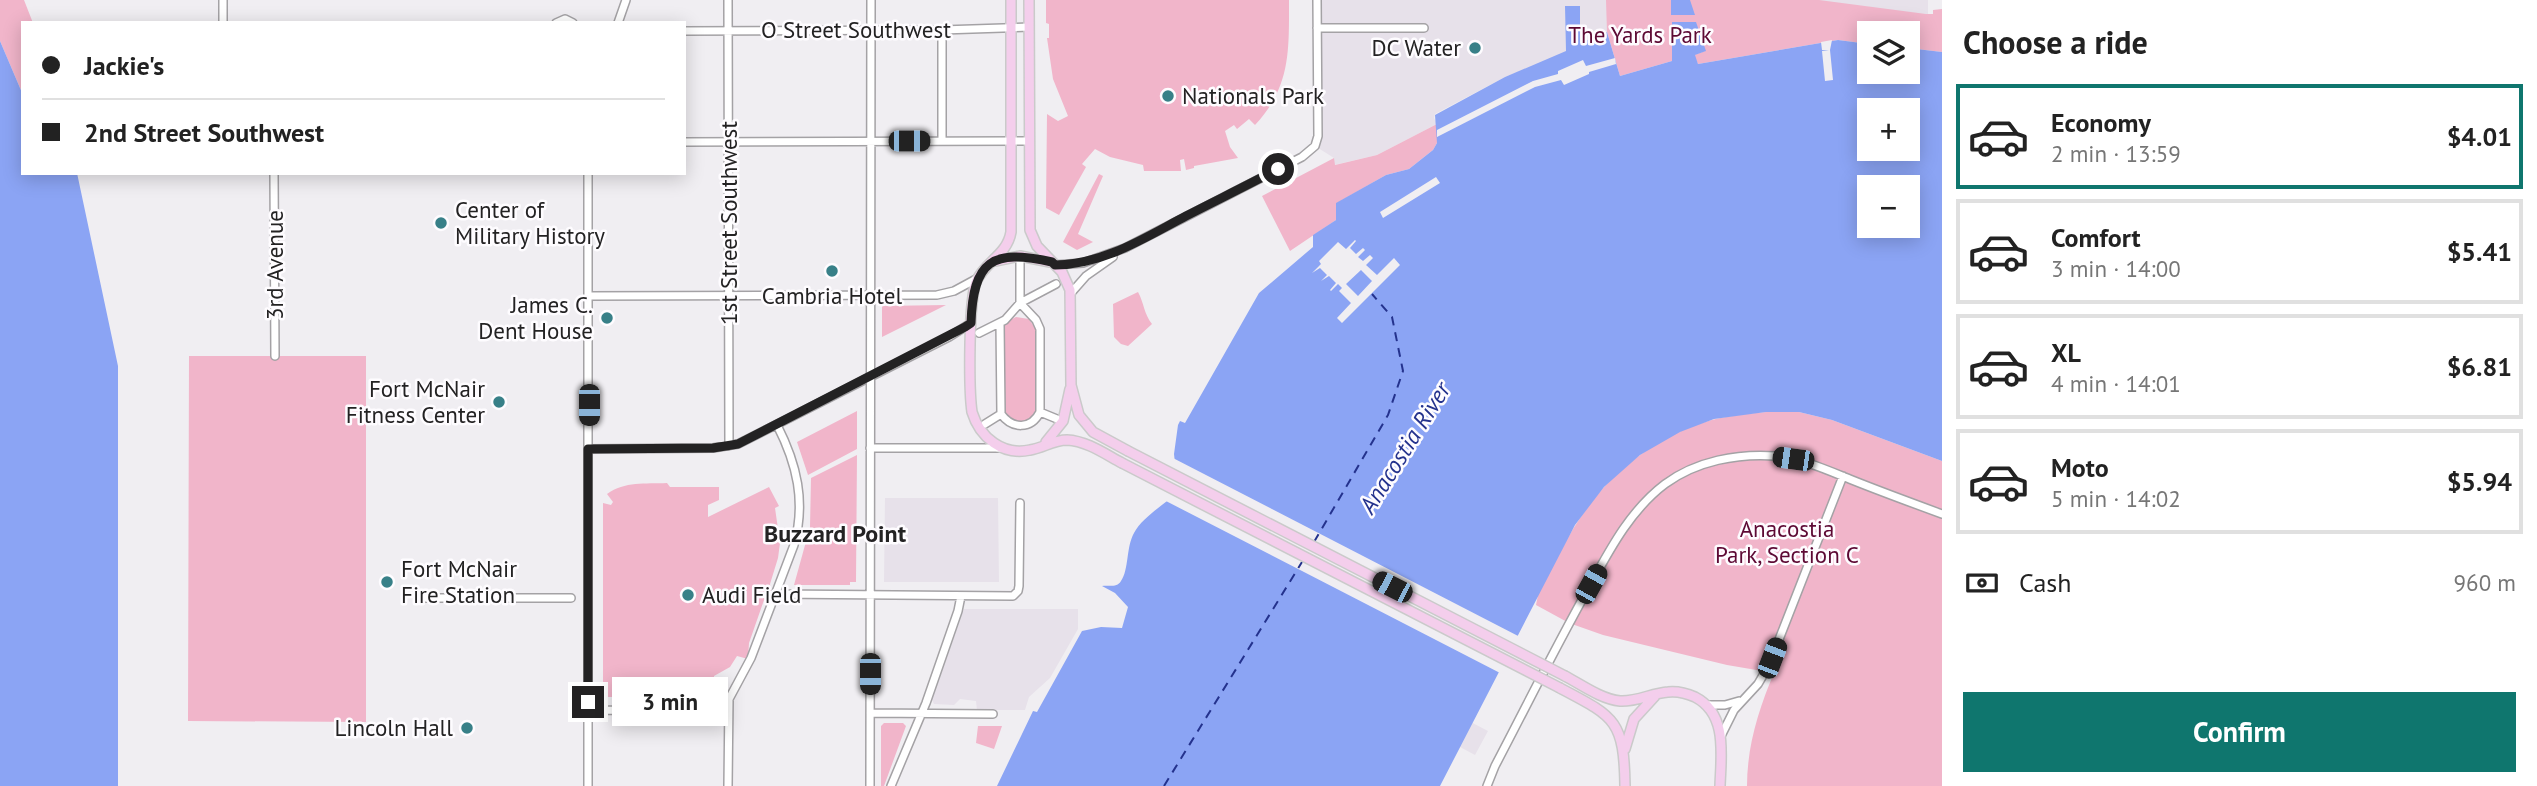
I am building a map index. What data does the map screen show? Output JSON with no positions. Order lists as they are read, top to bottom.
{
  "streets": {
    "street": ["O Street Southwest", "1st Street Southwest", "3rd Avenue"]
  },
  "crossings": [
    ["O Street Southwest", "1st Street Southwest"]
  ],
  "districts": ["Buzzard Point"],
  "water": ["Anacostia River"],
  "parks": ["The Yards Park", "Anacostia Park, Section C"],
  "places": [
    "DC Water",
    "Nationals Park",
    "Center of Military History",
    "Cambria Hotel",
    "James C. Dent House",
    "Fort McNair Fitness Center",
    "Fort McNair Fire Station",
    "Audi Field",
    "Lincoln Hall"
  ],
  "page": {
    "heading": "Choose a ride",
    "map_buttons": ["+", "−"],
    "banner": ["Jackie's", "2nd Street Southwest"],
    "list": [
      {
        "name": "Economy",
        "note": "2 min · 13:59",
        "value": "$4.01"
      },
      {
        "name": "Comfort",
        "note": "3 min · 14:00",
        "value": "$5.41"
      },
      {
        "name": "XL",
        "note": "4 min · 14:01",
        "value": "$6.81"
      },
      {
        "name": "Moto",
        "note": "5 min · 14:02",
        "value": "$5.94"
      }
    ],
    "pay": ["Cash", "960 m"],
    "bubble": "3 min",
    "buttons": "Confirm"
  }
}
